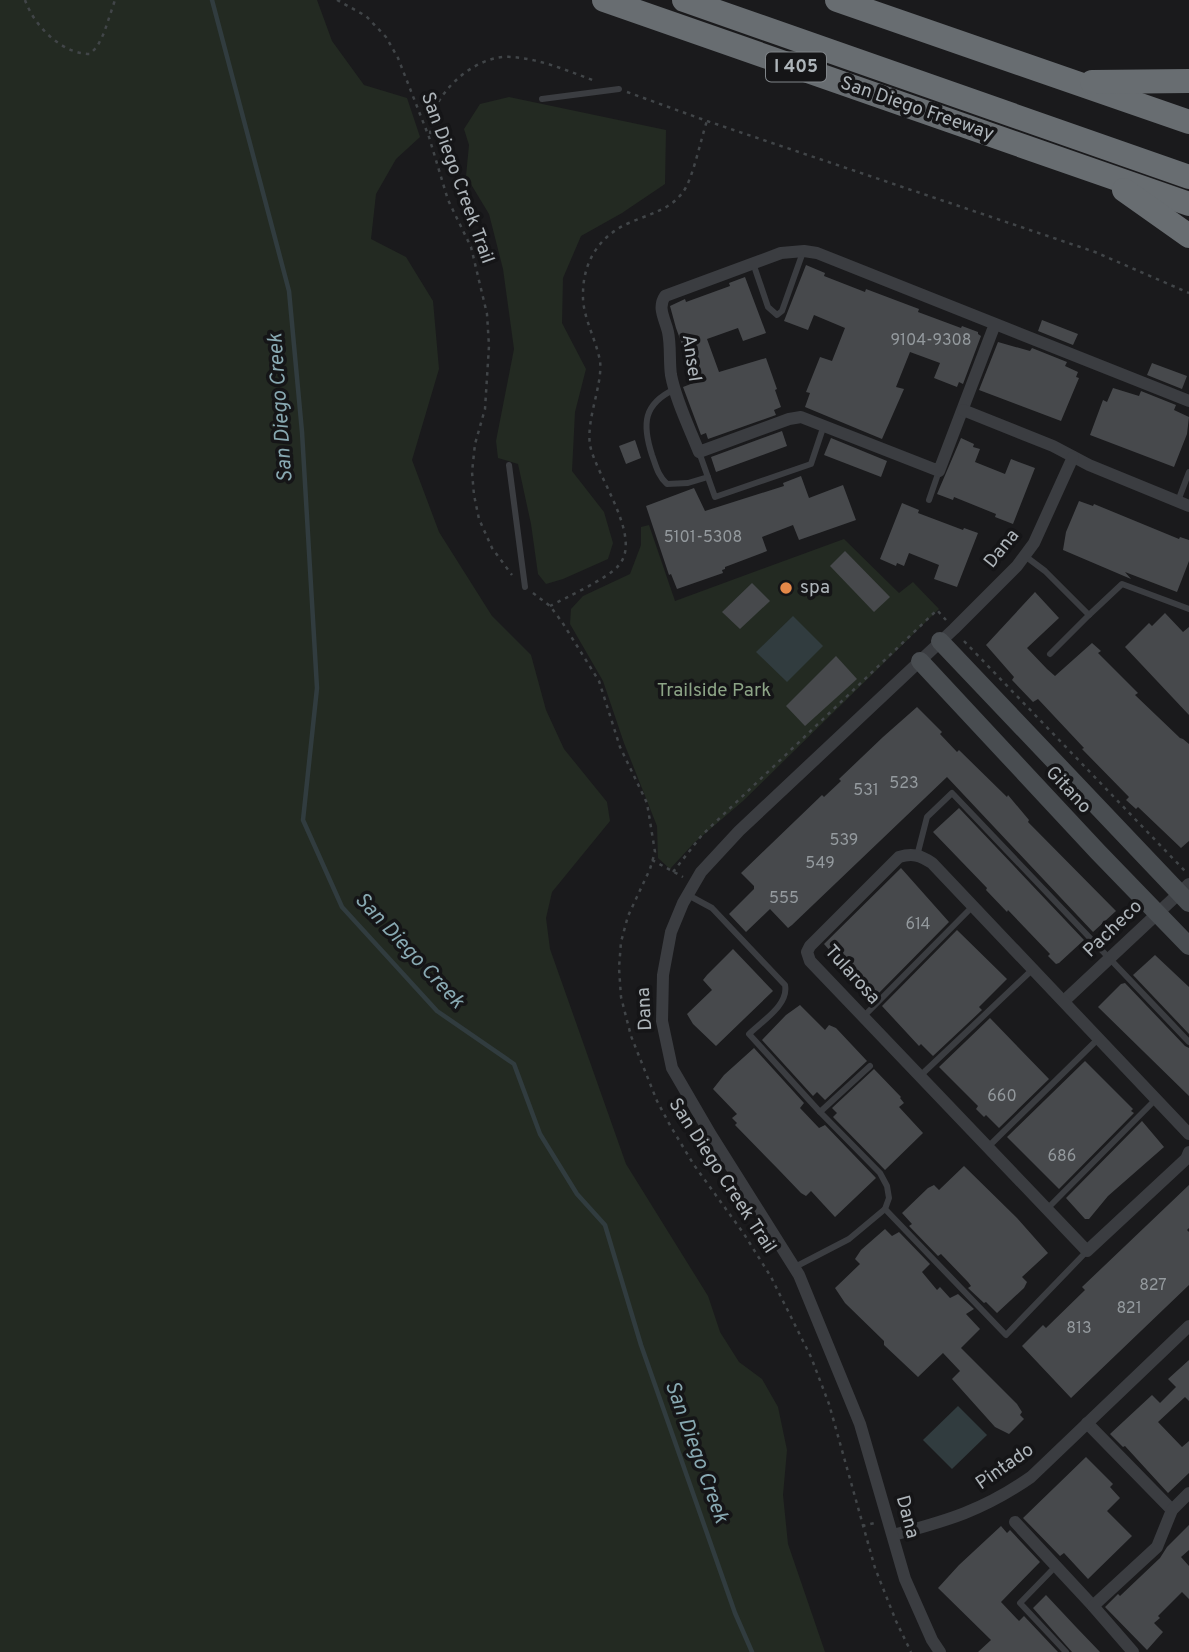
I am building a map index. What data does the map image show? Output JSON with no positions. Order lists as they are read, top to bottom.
{
  "streets": {
    "highway": ["I 405", "San Diego Freeway"],
    "street": [
      "Ansel",
      "Dana",
      "Gitano",
      "Pacheco",
      "Tularosa",
      "Pintado"
    ],
    "path": ["San Diego Creek Trail"]
  },
  "crossings": [
    ["Dana", "Gitano"],
    ["Dana", "Pintado"],
    ["Gitano", "Pacheco"]
  ],
  "water": ["San Diego Creek"],
  "parks": ["Trailside Park"],
  "places": ["spa"],
  "house_numbers": [
    "9104-9308",
    "5101-5308",
    "523",
    "531",
    "539",
    "549",
    "555",
    "614",
    "660",
    "686",
    "827",
    "821",
    "813"
  ]
}
